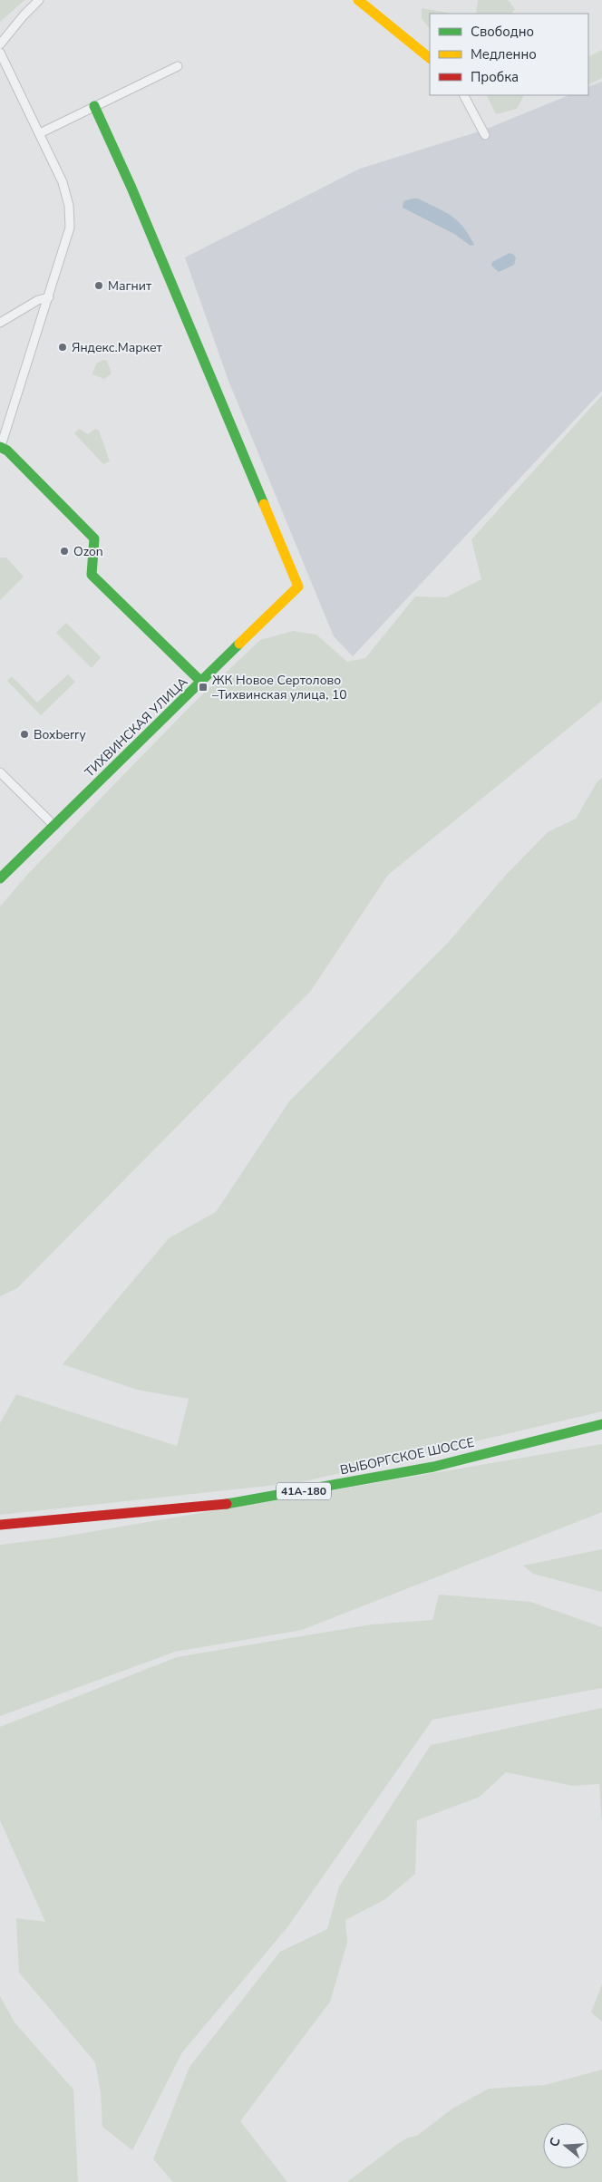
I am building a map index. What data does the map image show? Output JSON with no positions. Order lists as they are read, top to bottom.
{
  "streets": {
    "street": ["ТИХВИНСКАЯ УЛИЦА", "ВЫБОРГСКОЕ ШОССЕ", "41А-180"]
  },
  "places": {
    "other": [
      "Магнит",
      "Яндекс.Маркет",
      "Ozon",
      "Boxberry"
    ],
    "transit": ["ЖК Новое Сертолово –Тихвинская улица, 10"]
  },
  "legend": ["Свободно", "Медленно", "Пробка"],
  "north": "left"
}
